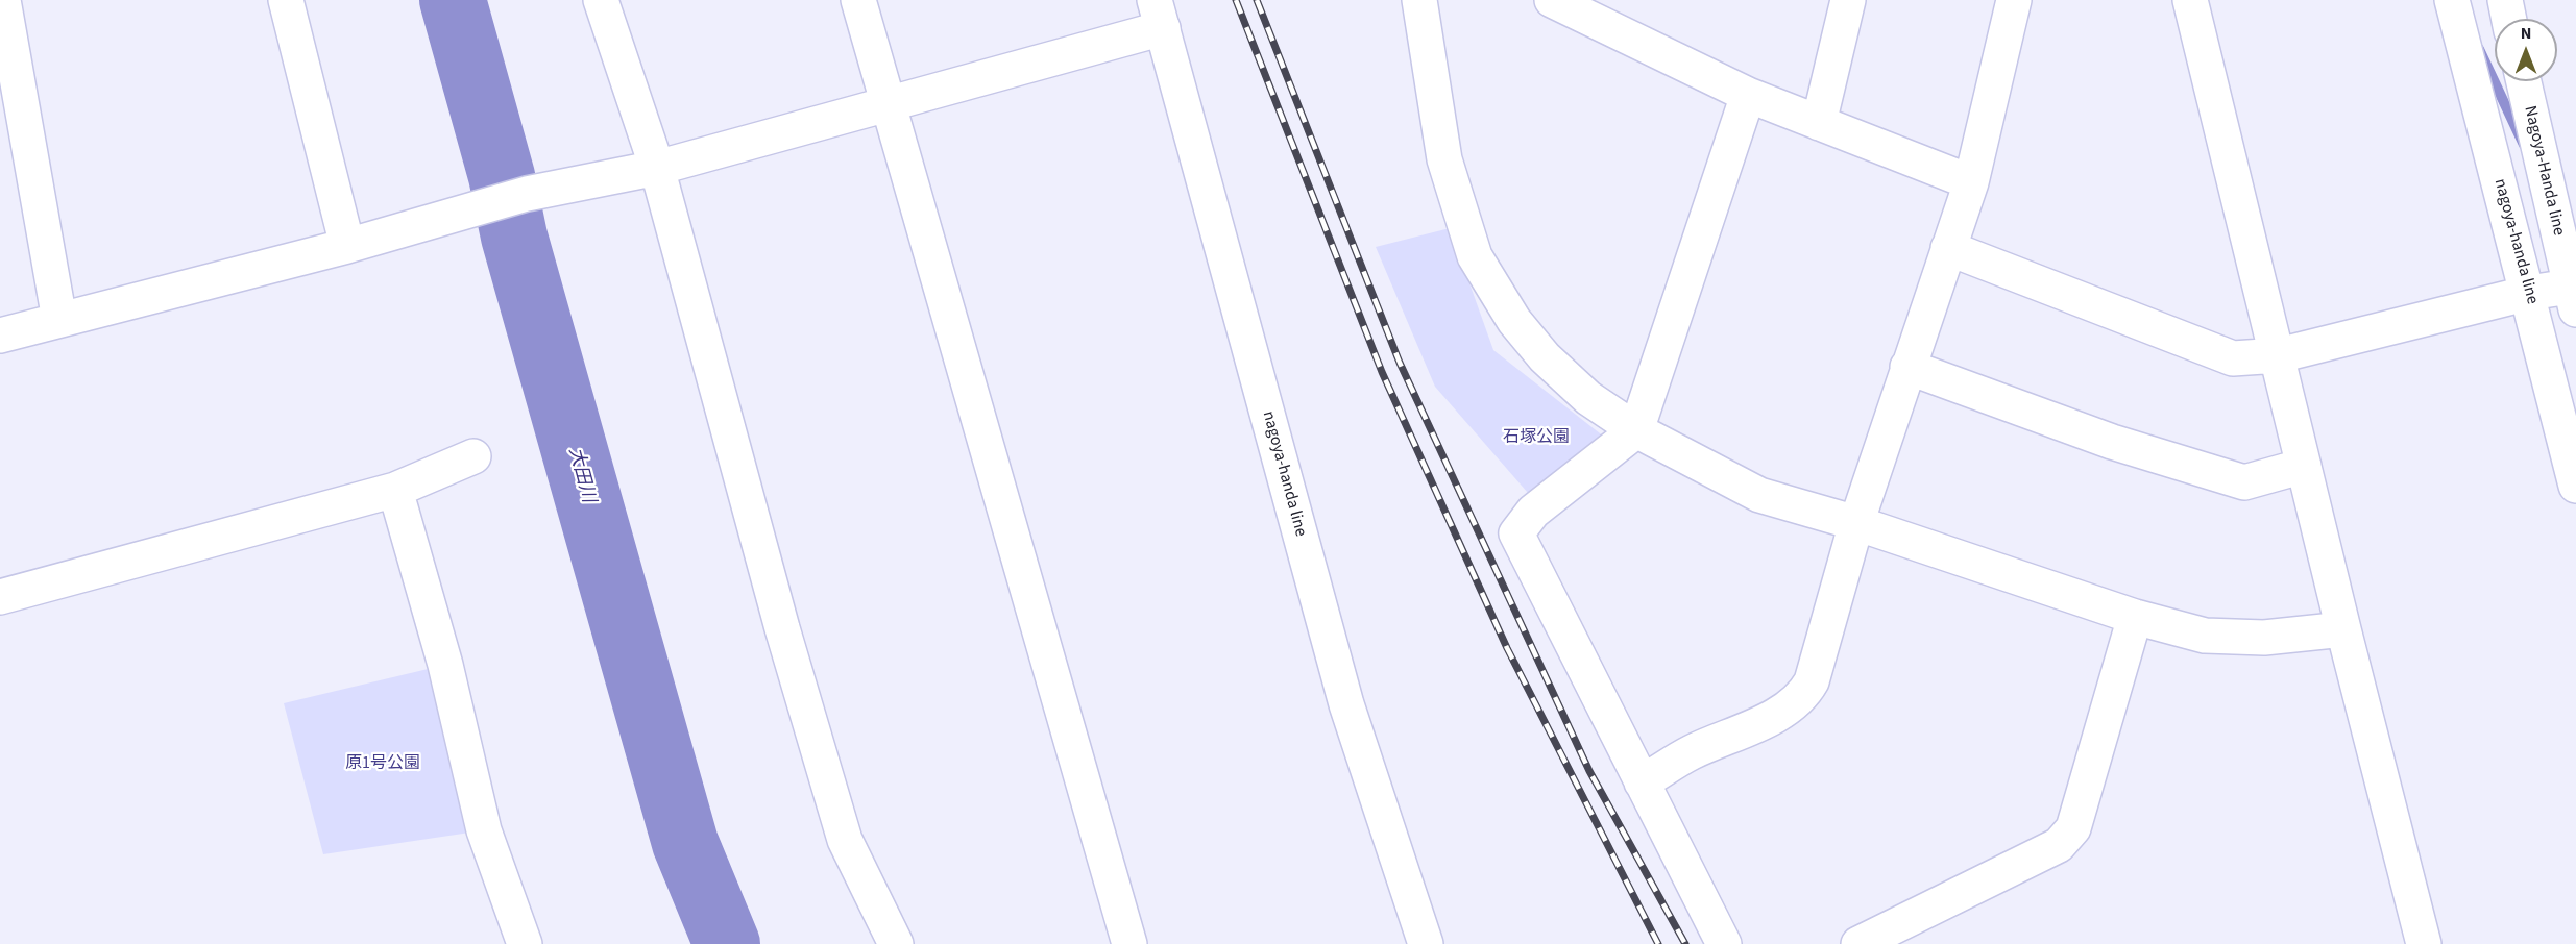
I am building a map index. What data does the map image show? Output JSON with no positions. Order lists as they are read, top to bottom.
{
  "streets": {
    "street": ["Nagoya-Handa line", "nagoya-handa line"]
  },
  "water": ["大田川"],
  "parks": ["石塚公園", "原1号公園"],
  "north": "top"
}
